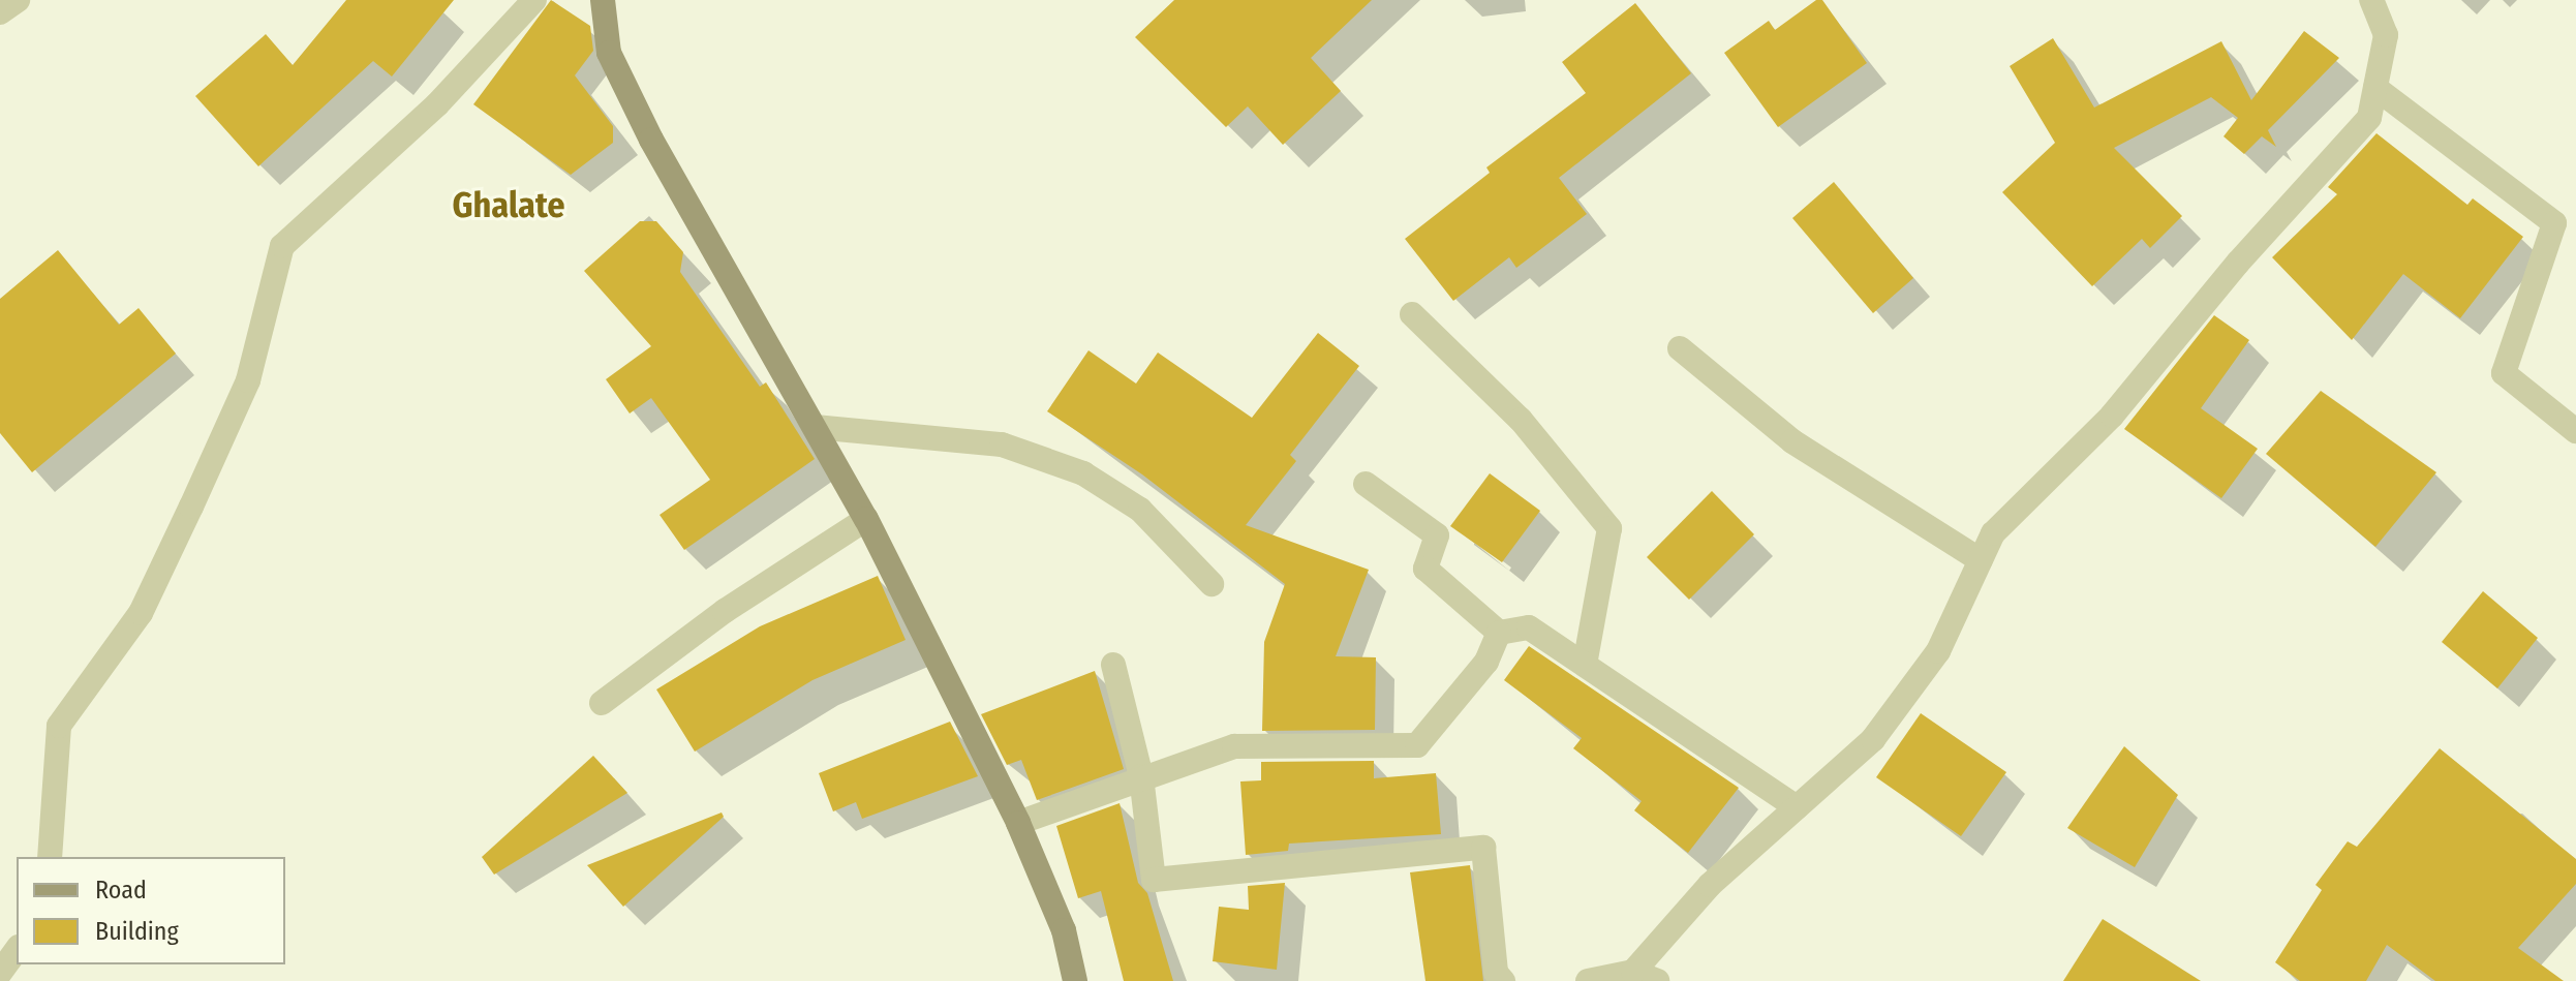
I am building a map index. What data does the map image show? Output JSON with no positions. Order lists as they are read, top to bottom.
{
  "districts": ["Ghalate"],
  "legend": ["Road", "Building"]
}
